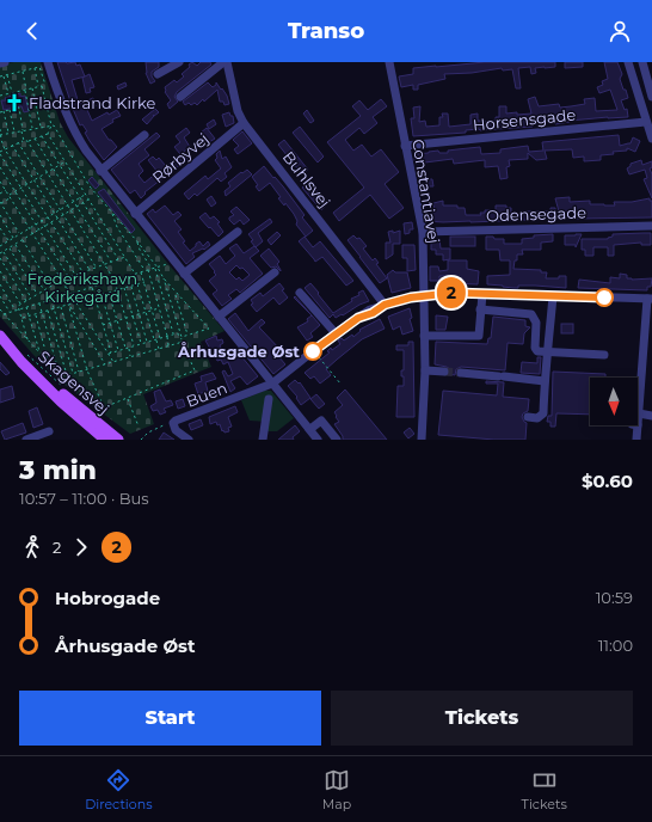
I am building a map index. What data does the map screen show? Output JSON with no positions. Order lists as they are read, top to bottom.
{
  "streets": {
    "main road": ["Skagensvej"],
    "street": [
      "Horsensgade",
      "Rørbyvej",
      "Buhlsvej",
      "Constantiavej",
      "Odensegade",
      "Buen"
    ]
  },
  "crossings": [
    ["Horsensgade", "Constantiavej"],
    ["Rørbyvej", "Buhlsvej"],
    ["Buhlsvej", "Buen"],
    ["Constantiavej", "Odensegade"],
    ["Constantiavej", "Buen"]
  ],
  "parks": ["Frederikshavn Kirkegård"],
  "places": {
    "church": ["Fladstrand Kirke"],
    "other": ["Århusgade Øst"]
  },
  "lines": ["bus line 2"],
  "north": "bottom",
  "page": {
    "header": "Transo",
    "on_map": "2",
    "heading": ["3 min", "10:57 – 11:00 · Bus", "$0.60"],
    "legs": ["2", "2"],
    "list": [
      {
        "name": "Hobrogade",
        "value": "10:59"
      },
      {
        "name": "Århusgade Øst",
        "value": "11:00"
      }
    ],
    "buttons": ["Start", "Tickets"],
    "tabs": ["Directions", "Map", "Tickets"]
  }
}
